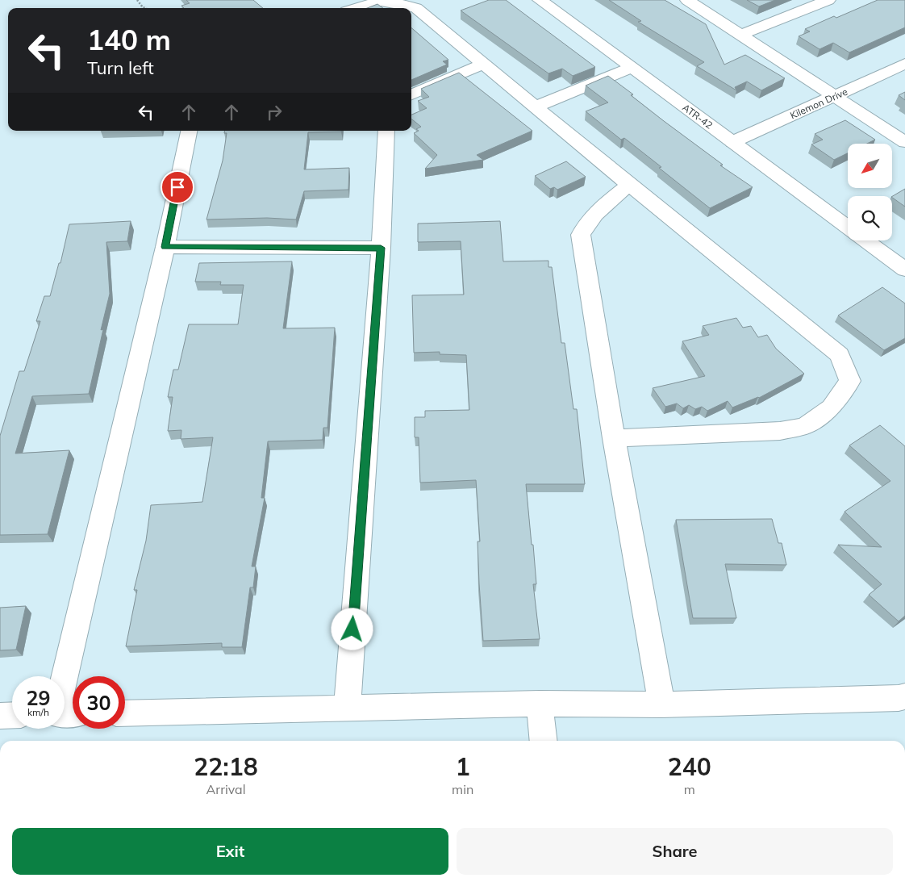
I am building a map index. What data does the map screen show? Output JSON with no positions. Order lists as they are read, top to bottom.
{
  "streets": {
    "street": ["Kilemon Drive", "ATR-42"]
  },
  "crossings": [
    ["Kilemon Drive", "ATR-42"]
  ],
  "north": "bottom left",
  "page": {
    "turn": ["140 m", "Turn left"],
    "speed": "29 km/h",
    "limit": "30",
    "eta": [
      "22:18",
      "Arrival",
      "1",
      "min",
      "240",
      "m"
    ],
    "buttons": ["Exit", "Share"]
  }
}
